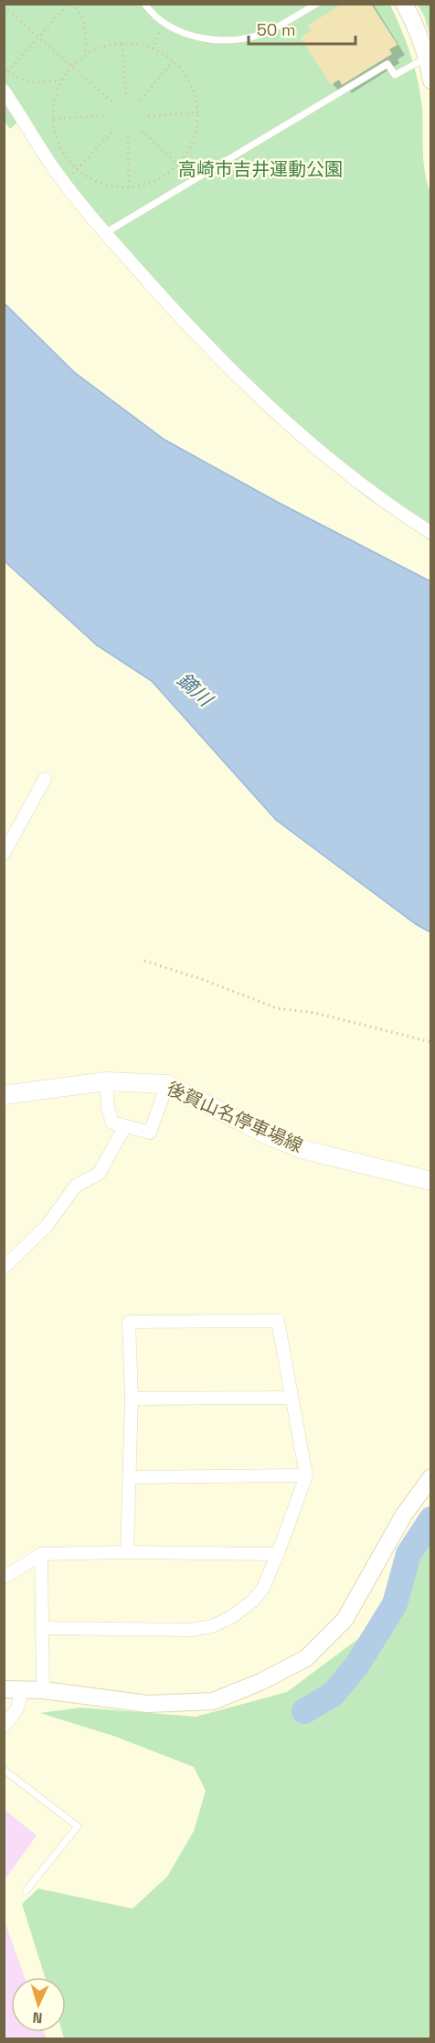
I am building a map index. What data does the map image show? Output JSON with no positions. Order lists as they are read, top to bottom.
{
  "streets": {
    "main road": ["後賀山名停車場線"]
  },
  "water": ["鏑川"],
  "parks": ["高崎市吉井運動公園"],
  "scale_bar": "50 m",
  "north": "bottom"
}
